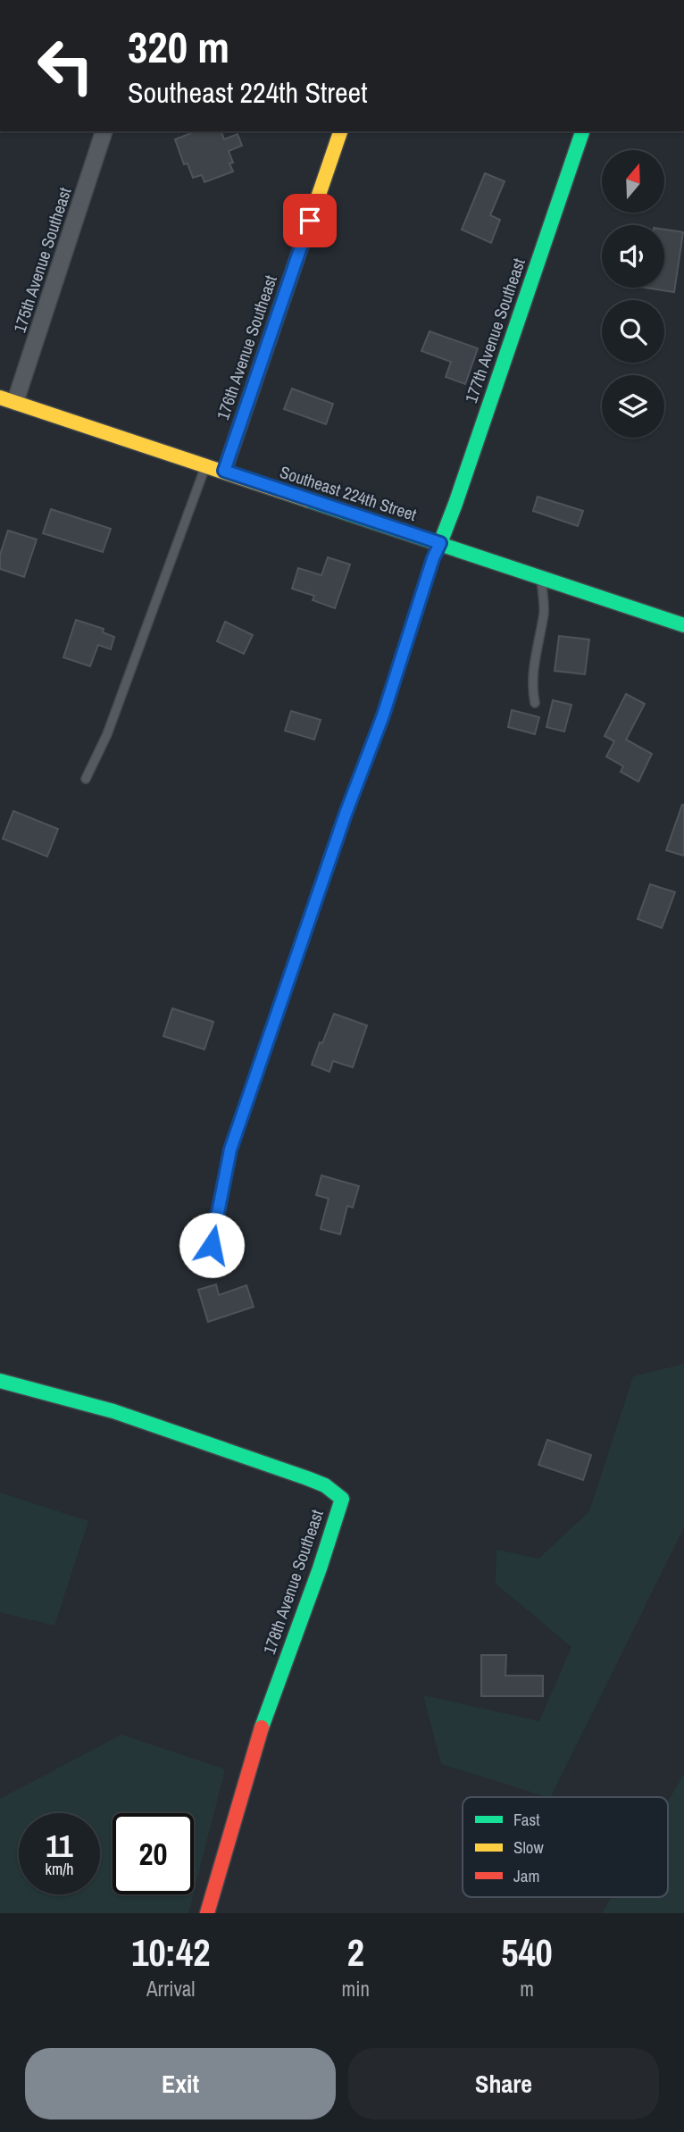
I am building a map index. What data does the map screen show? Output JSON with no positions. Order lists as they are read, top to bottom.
{
  "streets": {
    "street": [
      "175th Avenue Southeast",
      "177th Avenue Southeast",
      "176th Avenue Southeast",
      "Southeast 224th Street",
      "178th Avenue Southeast"
    ]
  },
  "crossings": [
    ["175th Avenue Southeast", "Southeast 224th Street"],
    ["177th Avenue Southeast", "Southeast 224th Street"],
    ["176th Avenue Southeast", "Southeast 224th Street"]
  ],
  "legend": ["Fast", "Slow", "Jam"],
  "north": "top",
  "page": {
    "turn": ["320 m", "Southeast 224th Street"],
    "speed": "11 km/h",
    "limit": "20",
    "eta": [
      "10:42",
      "Arrival",
      "2",
      "min",
      "540",
      "m"
    ],
    "buttons": ["Exit", "Share"]
  }
}
